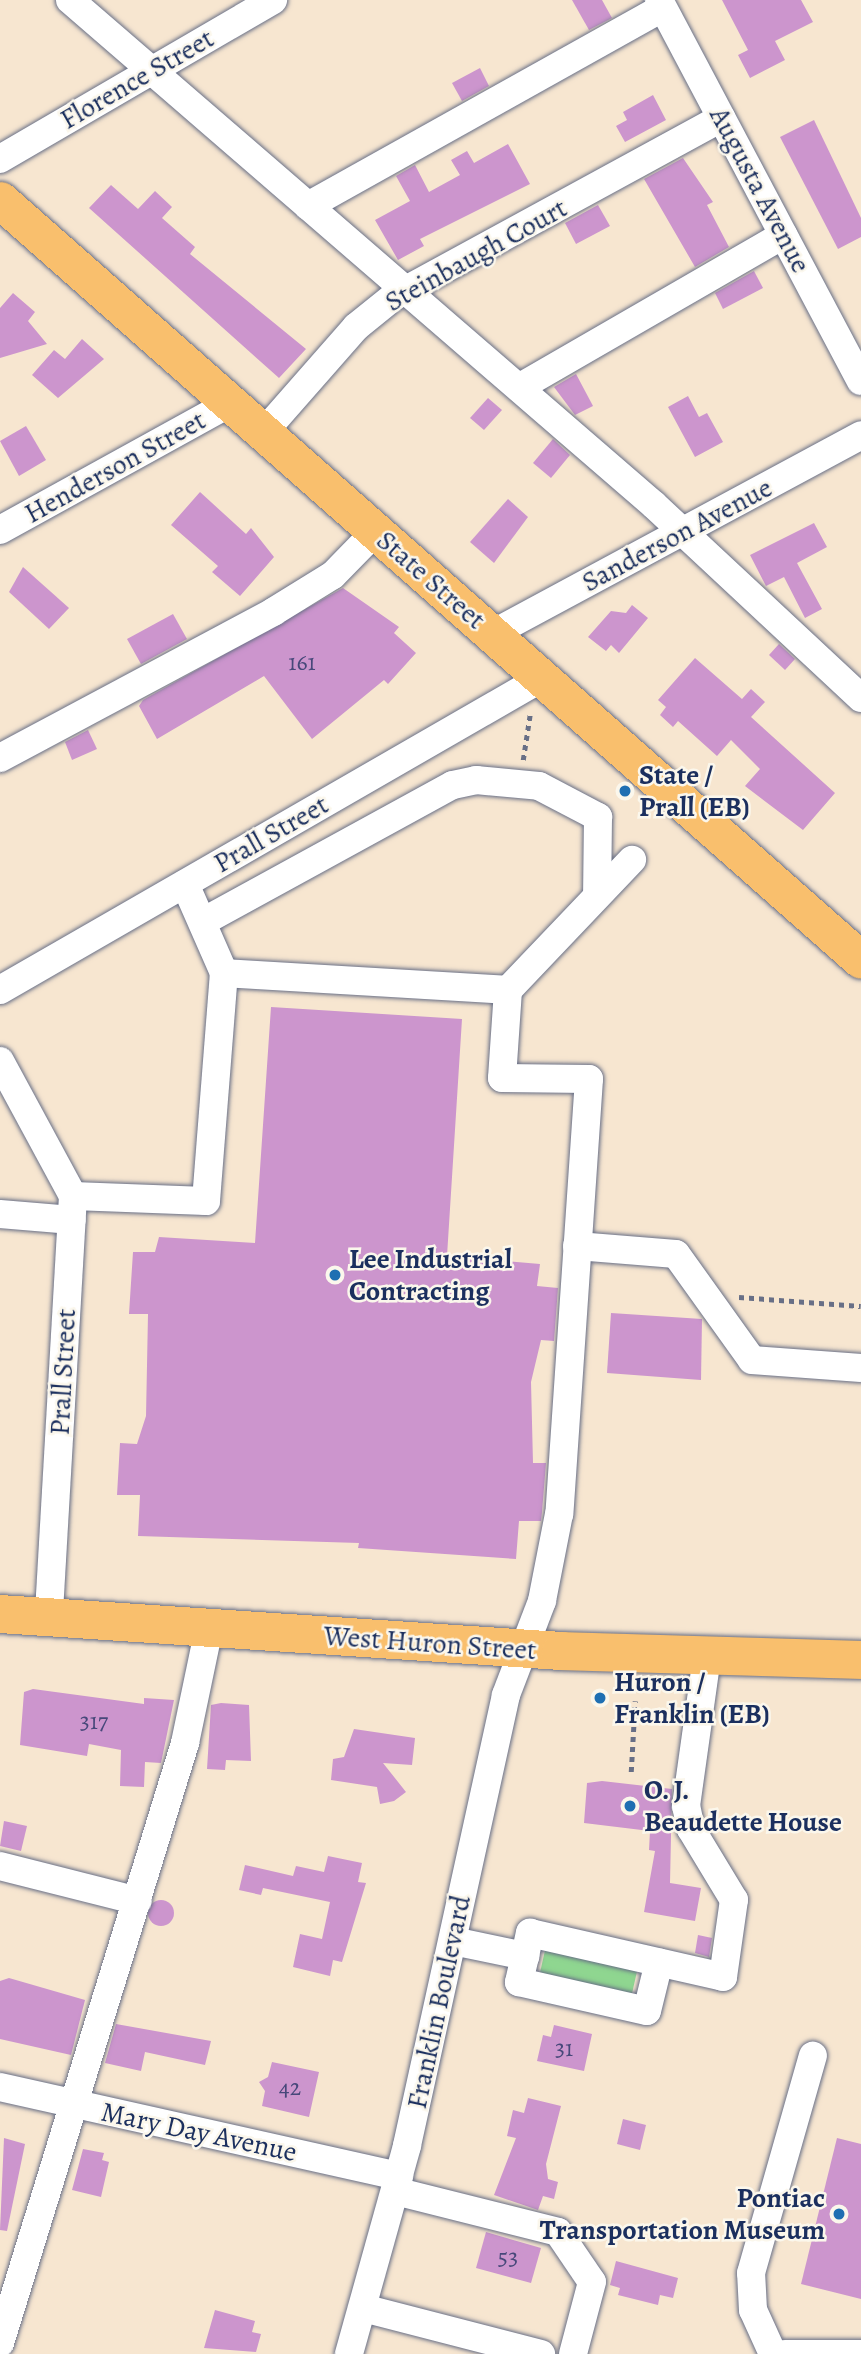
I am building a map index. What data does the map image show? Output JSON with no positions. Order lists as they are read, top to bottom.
{
  "streets": {
    "highway": ["West Huron Street"],
    "main road": ["State Street"],
    "street": [
      "Florence Street",
      "Augusta Avenue",
      "Steinbaugh Court",
      "Henderson Street",
      "Sanderson Avenue",
      "Prall Street",
      "Franklin Boulevard",
      "Mary Day Avenue"
    ]
  },
  "crossings": [
    ["Augusta Avenue", "Steinbaugh Court"],
    ["Steinbaugh Court", "State Street"],
    ["Henderson Street", "State Street"],
    ["Sanderson Avenue", "State Street"],
    ["State Street", "Prall Street"],
    ["Prall Street", "West Huron Street"],
    ["West Huron Street", "Franklin Boulevard"],
    ["Franklin Boulevard", "Mary Day Avenue"]
  ],
  "places": [
    "State / Prall (EB)",
    "Lee Industrial Contracting",
    "Huron / Franklin (EB)",
    "O. J. Beaudette House",
    "Pontiac Transportation Museum"
  ],
  "house_numbers": [
    "161",
    "317",
    "31",
    "42",
    "53"
  ]
}
